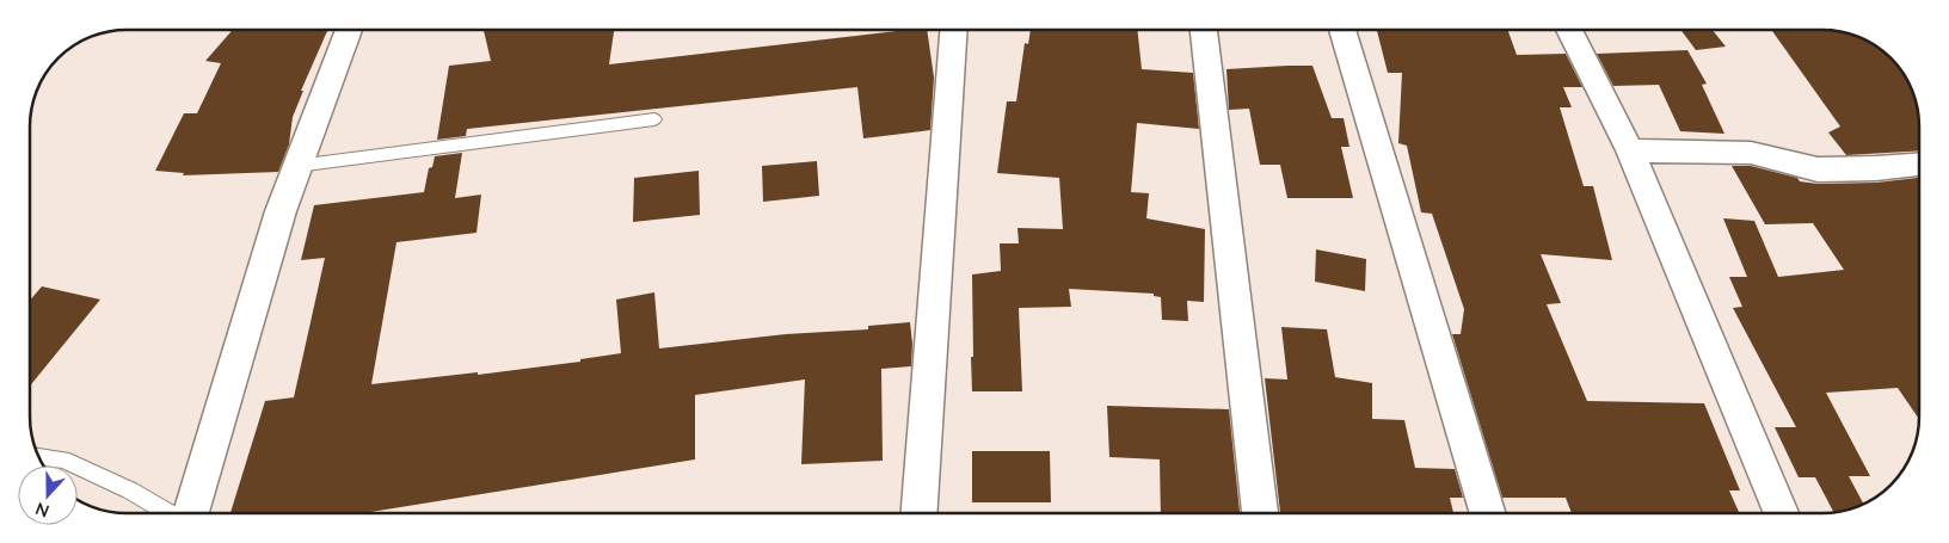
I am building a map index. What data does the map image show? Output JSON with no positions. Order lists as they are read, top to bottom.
{
  "north": "bottom"
}
